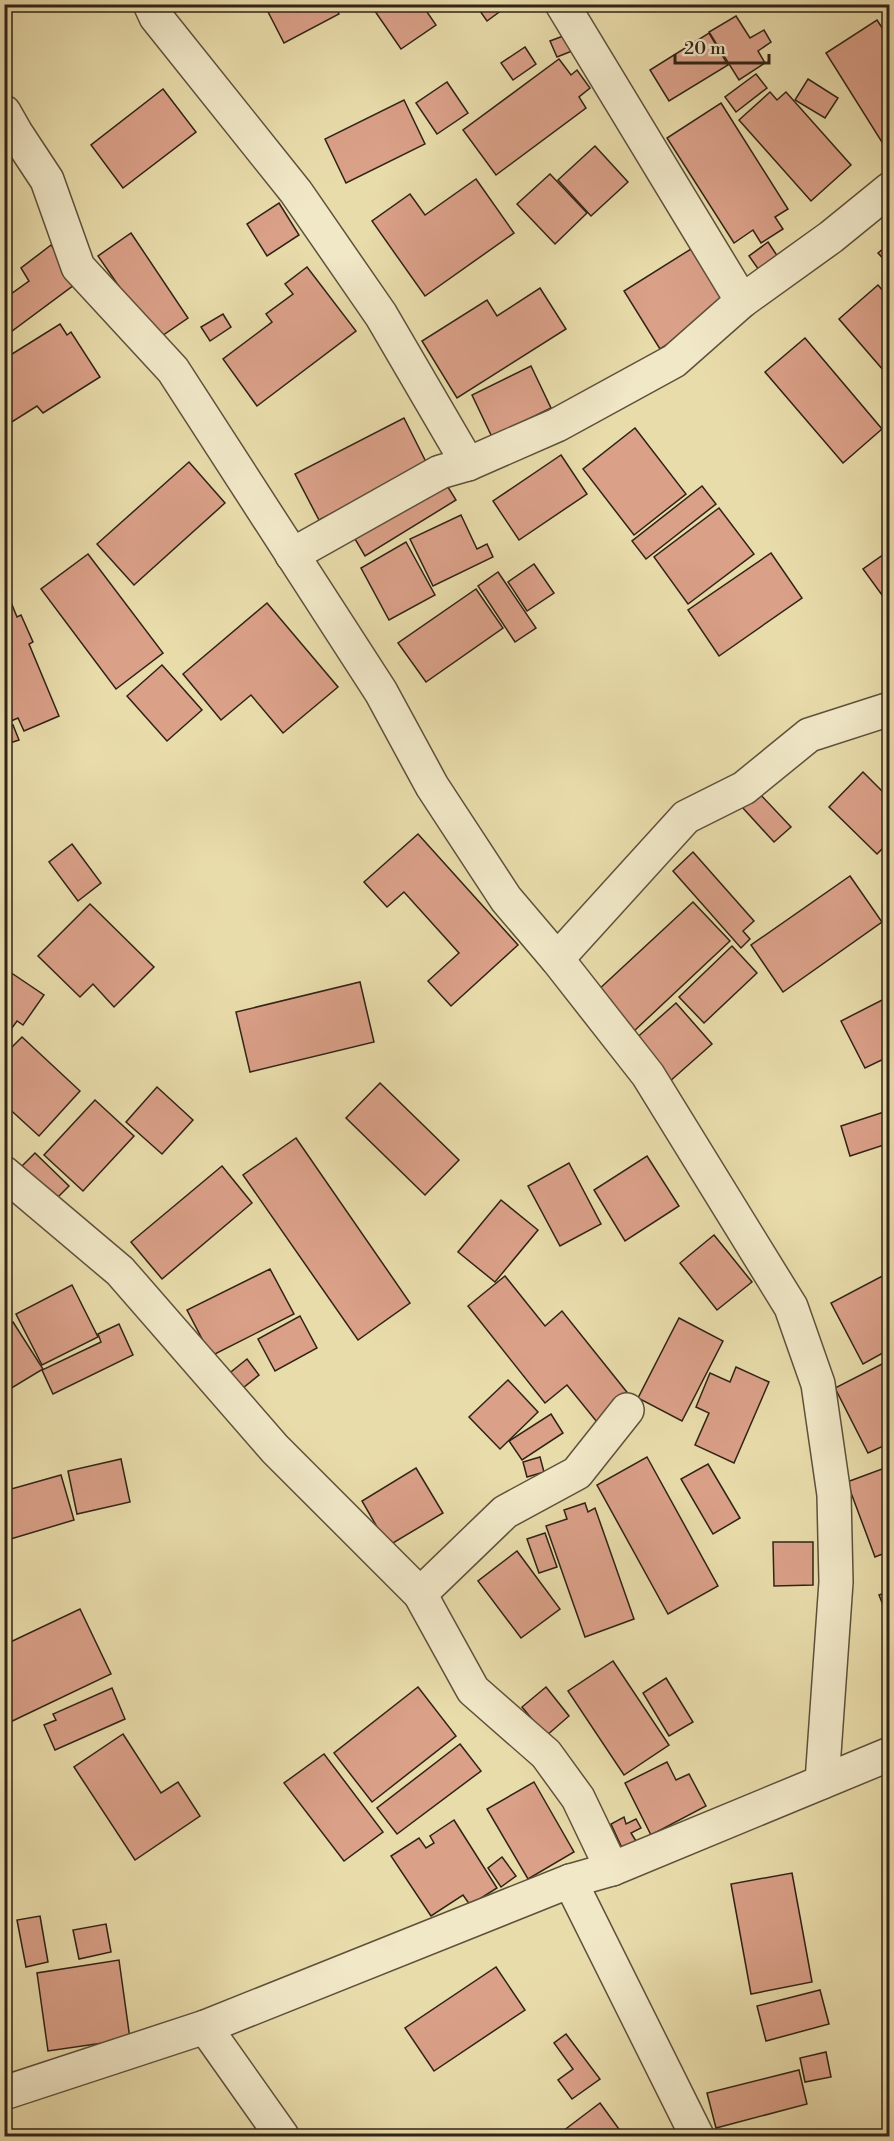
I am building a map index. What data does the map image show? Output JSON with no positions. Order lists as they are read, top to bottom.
{
  "scale_bar": "20 m"
}
